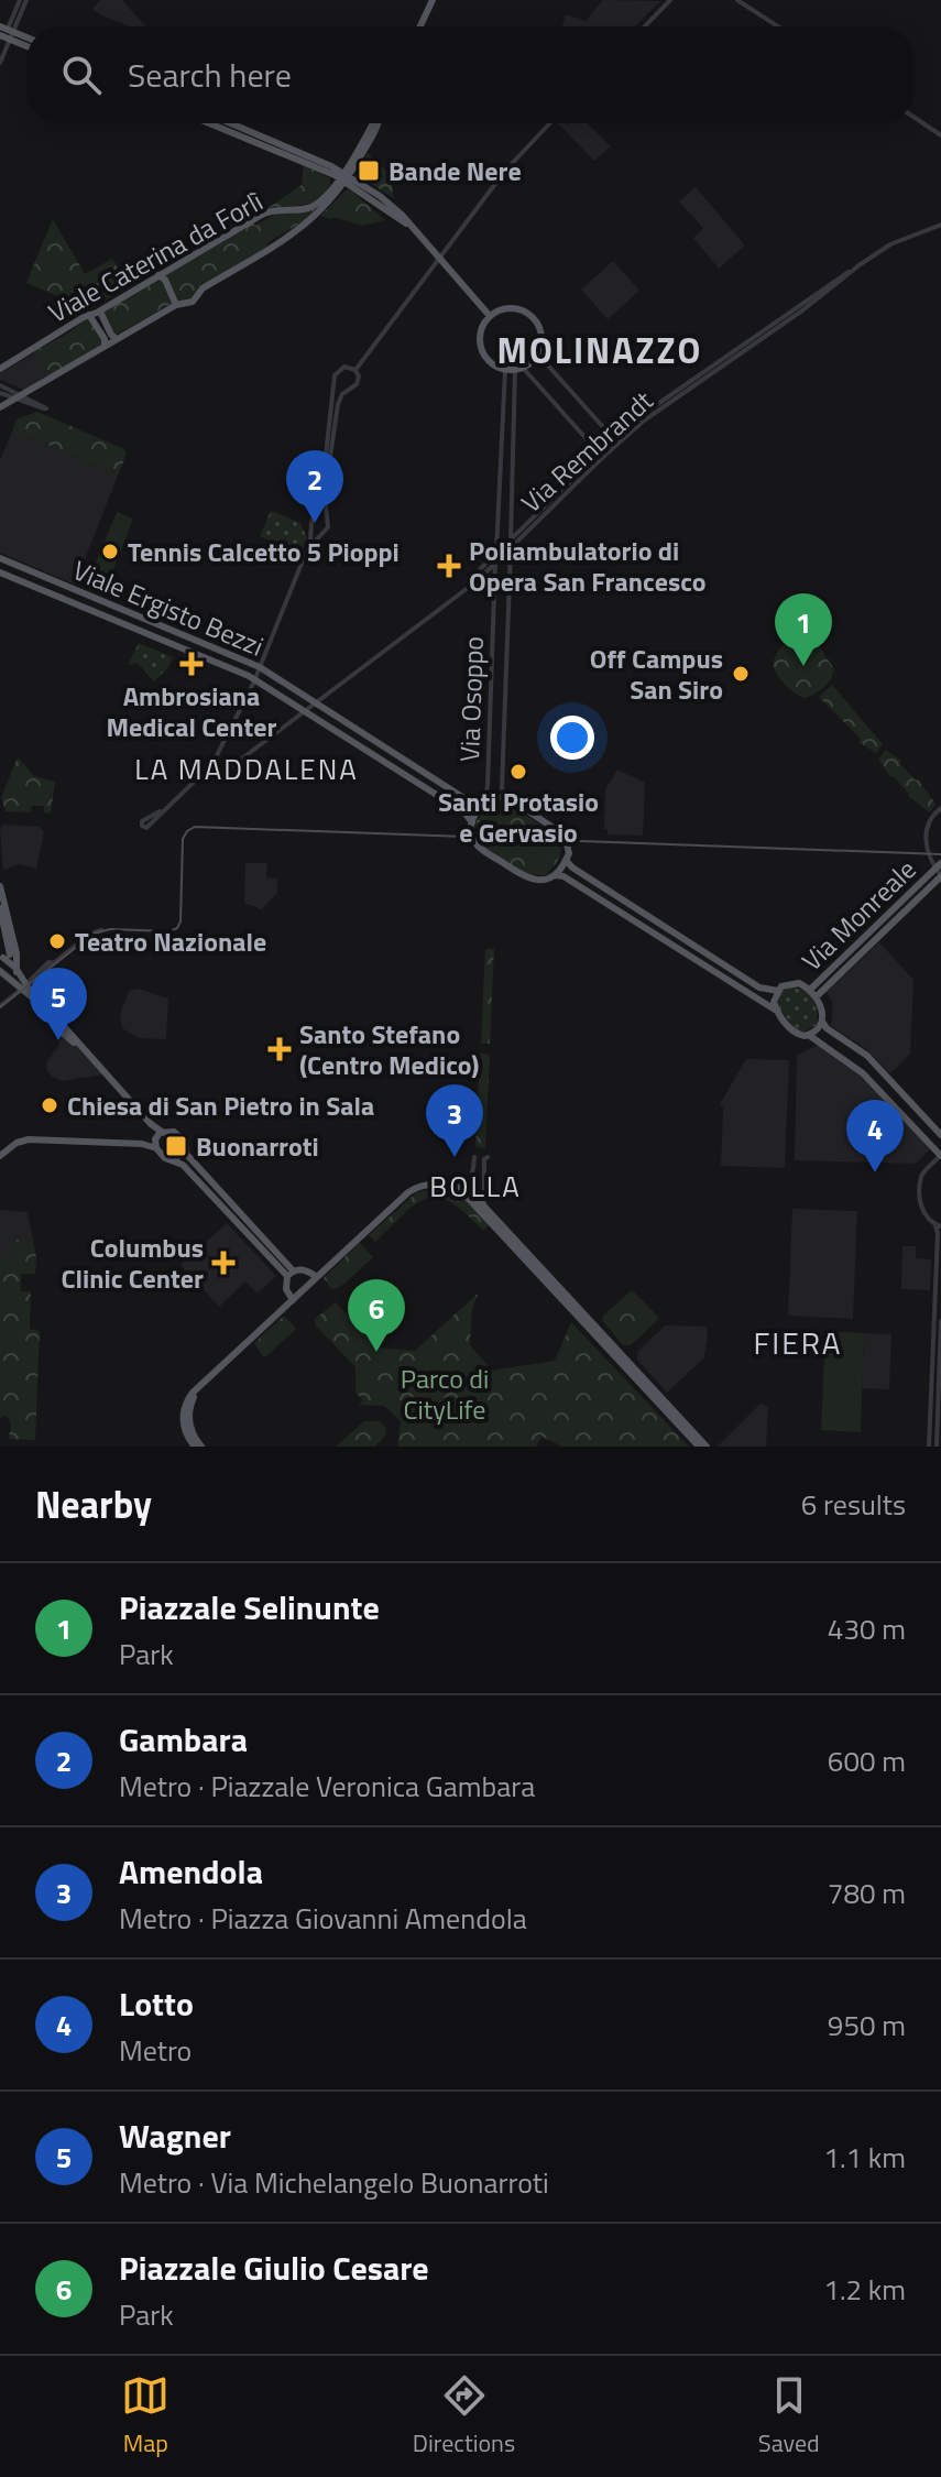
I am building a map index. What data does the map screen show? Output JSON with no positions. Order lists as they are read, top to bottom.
{
  "streets": {
    "main road": ["Viale Caterina da Forlì", "Viale Ergisto Bezzi", "Via Monreale"],
    "street": ["Via Rembrandt", "Via Osoppo"]
  },
  "crossings": [
    ["Via Rembrandt", "Via Osoppo"]
  ],
  "districts": [
    "MOLINAZZO",
    "LA MADDALENA",
    "BOLLA",
    "FIERA"
  ],
  "parks": ["Parco di CityLife"],
  "places": {
    "transit": ["Bande Nere", "Buonarroti"],
    "other": [
      "Tennis Calcetto 5 Pioppi",
      "Off Campus San Siro",
      "Santi Protasio e Gervasio",
      "Teatro Nazionale",
      "Chiesa di San Pietro in Sala"
    ],
    "health": [
      "Poliambulatorio di Opera San Francesco",
      "Ambrosiana Medical Center",
      "Santo Stefano (Centro Medico)",
      "Columbus Clinic Center"
    ]
  },
  "page": {
    "search": "Search here",
    "pins": [
      "2",
      "1",
      "5",
      "3",
      "4",
      "6"
    ],
    "heading": ["Nearby", "6 results"],
    "list": [
      {
        "mark": "1",
        "name": "Piazzale Selinunte",
        "note": "Park",
        "value": "430 m"
      },
      {
        "mark": "2",
        "name": "Gambara",
        "note": "Metro · Piazzale Veronica Gambara",
        "value": "600 m"
      },
      {
        "mark": "3",
        "name": "Amendola",
        "note": "Metro · Piazza Giovanni Amendola",
        "value": "780 m"
      },
      {
        "mark": "4",
        "name": "Lotto",
        "note": "Metro",
        "value": "950 m"
      },
      {
        "mark": "5",
        "name": "Wagner",
        "note": "Metro · Via Michelangelo Buonarroti",
        "value": "1.1 km"
      },
      {
        "mark": "6",
        "name": "Piazzale Giulio Cesare",
        "note": "Park",
        "value": "1.2 km"
      }
    ],
    "nav": ["Map", "Directions", "Saved"]
  }
}
